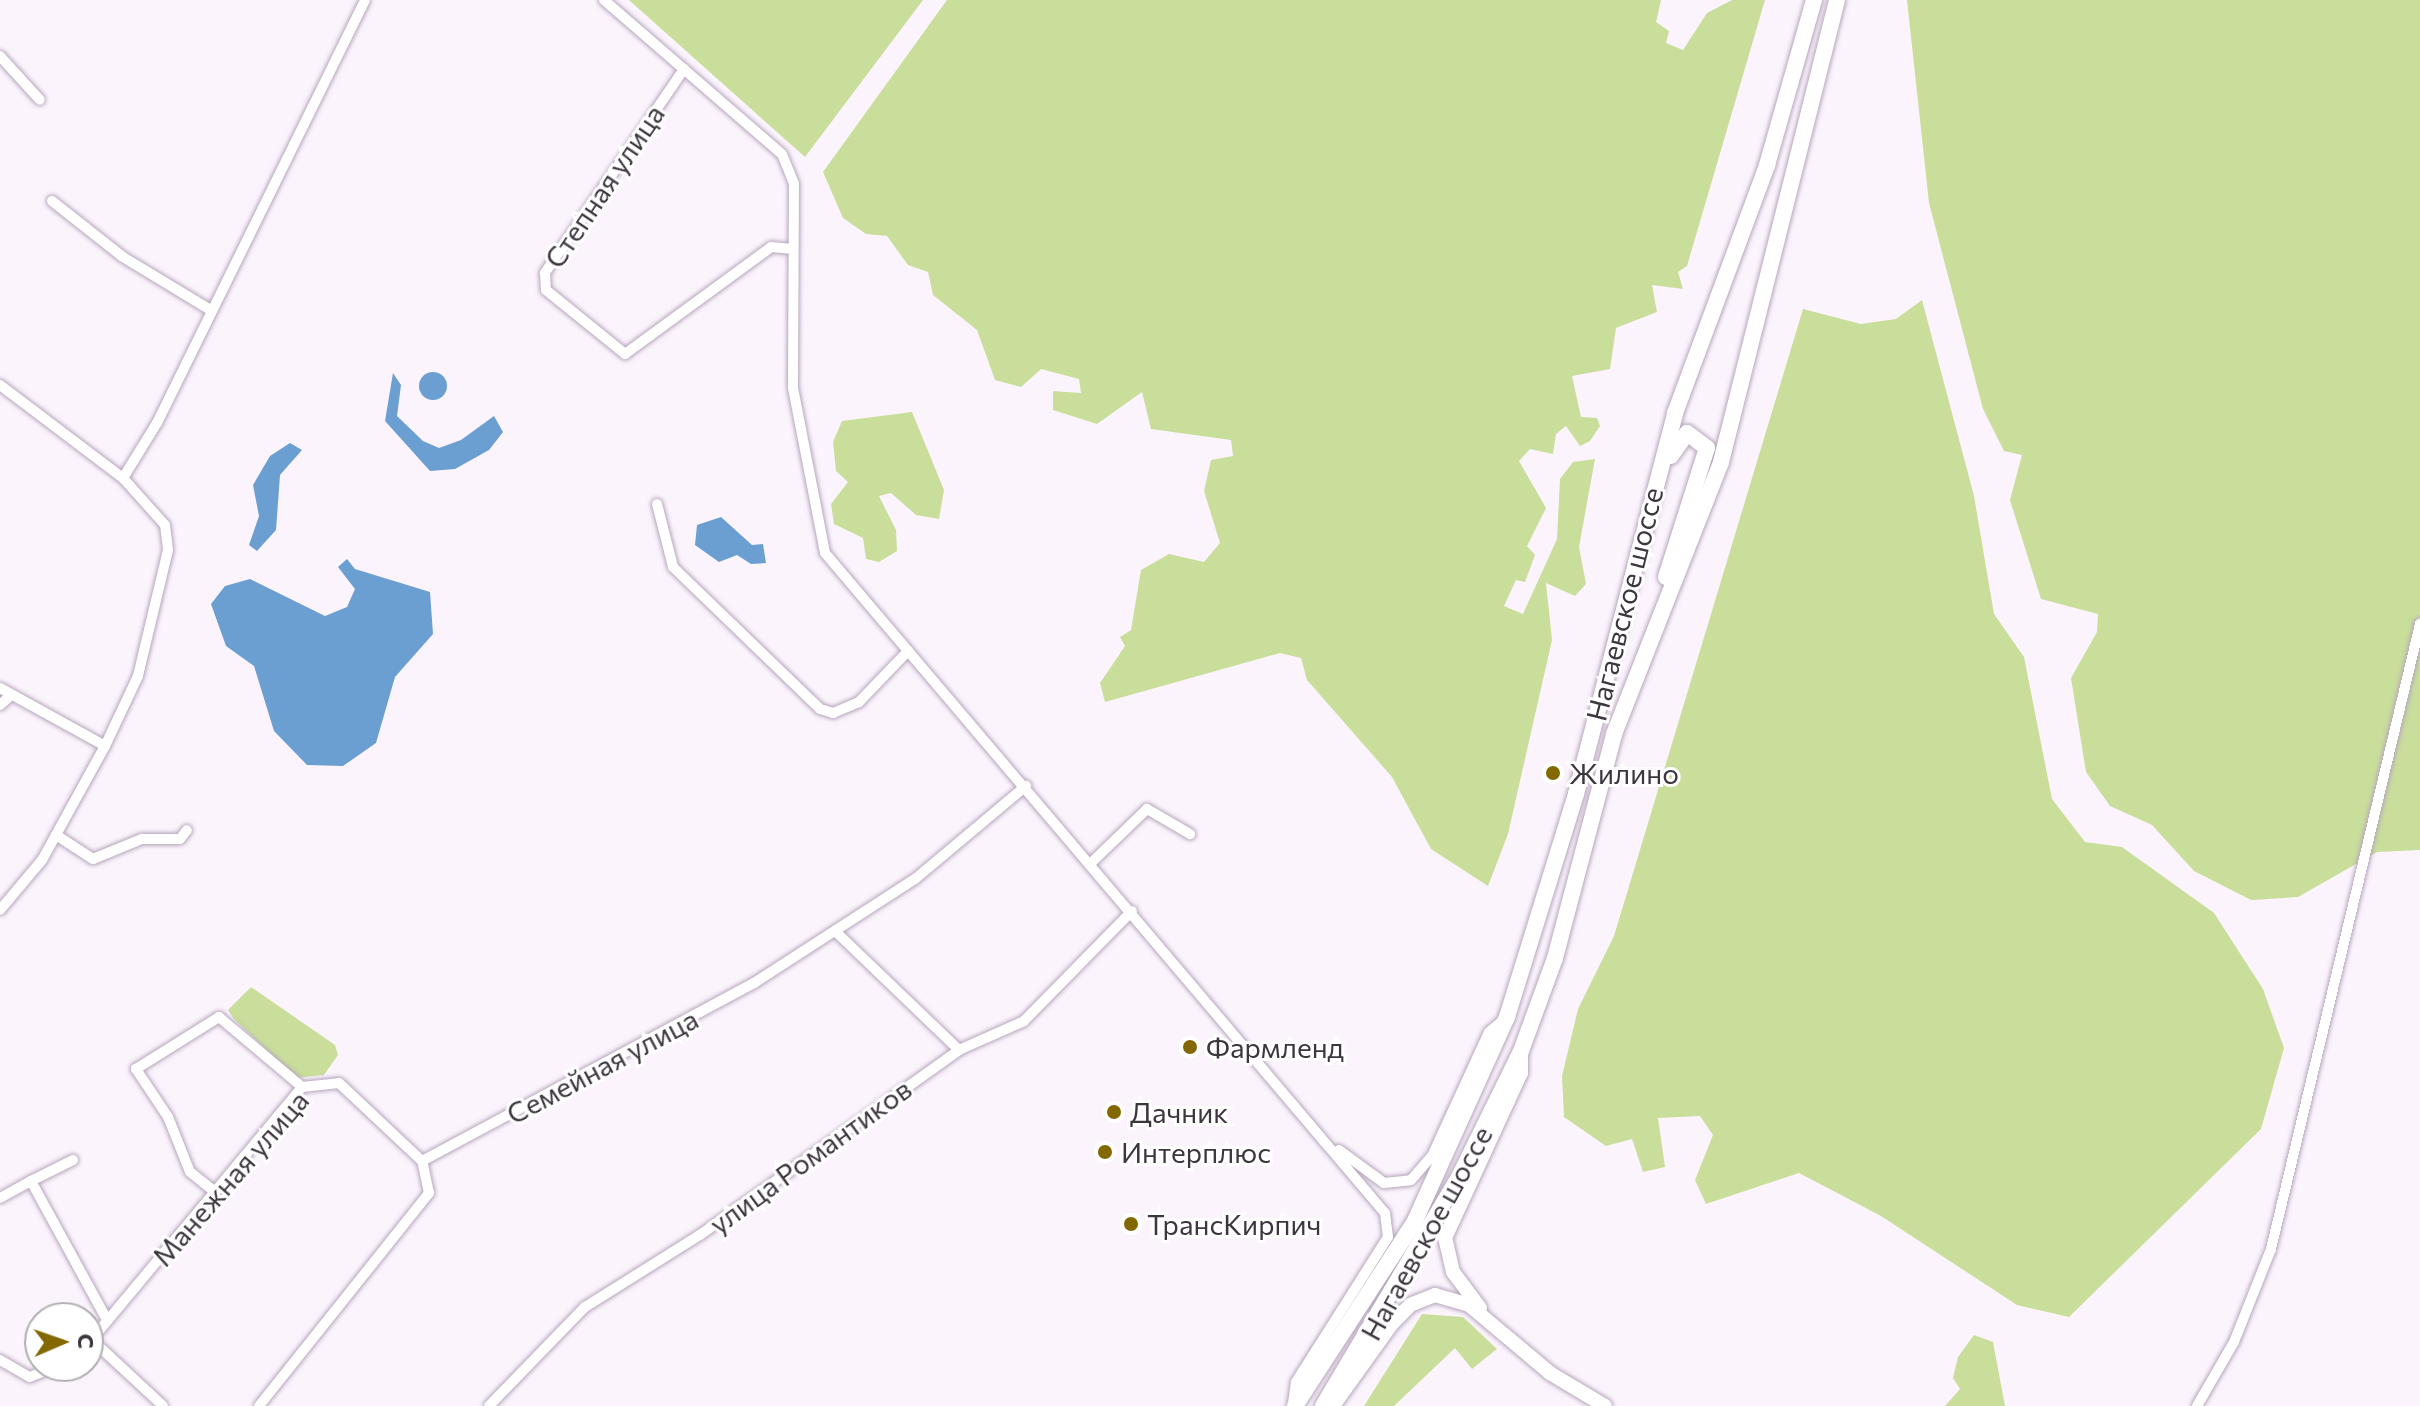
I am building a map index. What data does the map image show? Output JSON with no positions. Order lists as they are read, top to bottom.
{
  "streets": {
    "main road": ["Нагаевское шоссе"],
    "street": [
      "Степная улица",
      "Семейная улица",
      "улица Романтиков",
      "Манежная улица"
    ]
  },
  "crossings": [
    ["Семейная улица", "Манежная улица"]
  ],
  "places": [
    "Жилино",
    "Фармленд",
    "Дачник",
    "Интерплюс",
    "ТрансКирпич"
  ],
  "north": "right"
}
